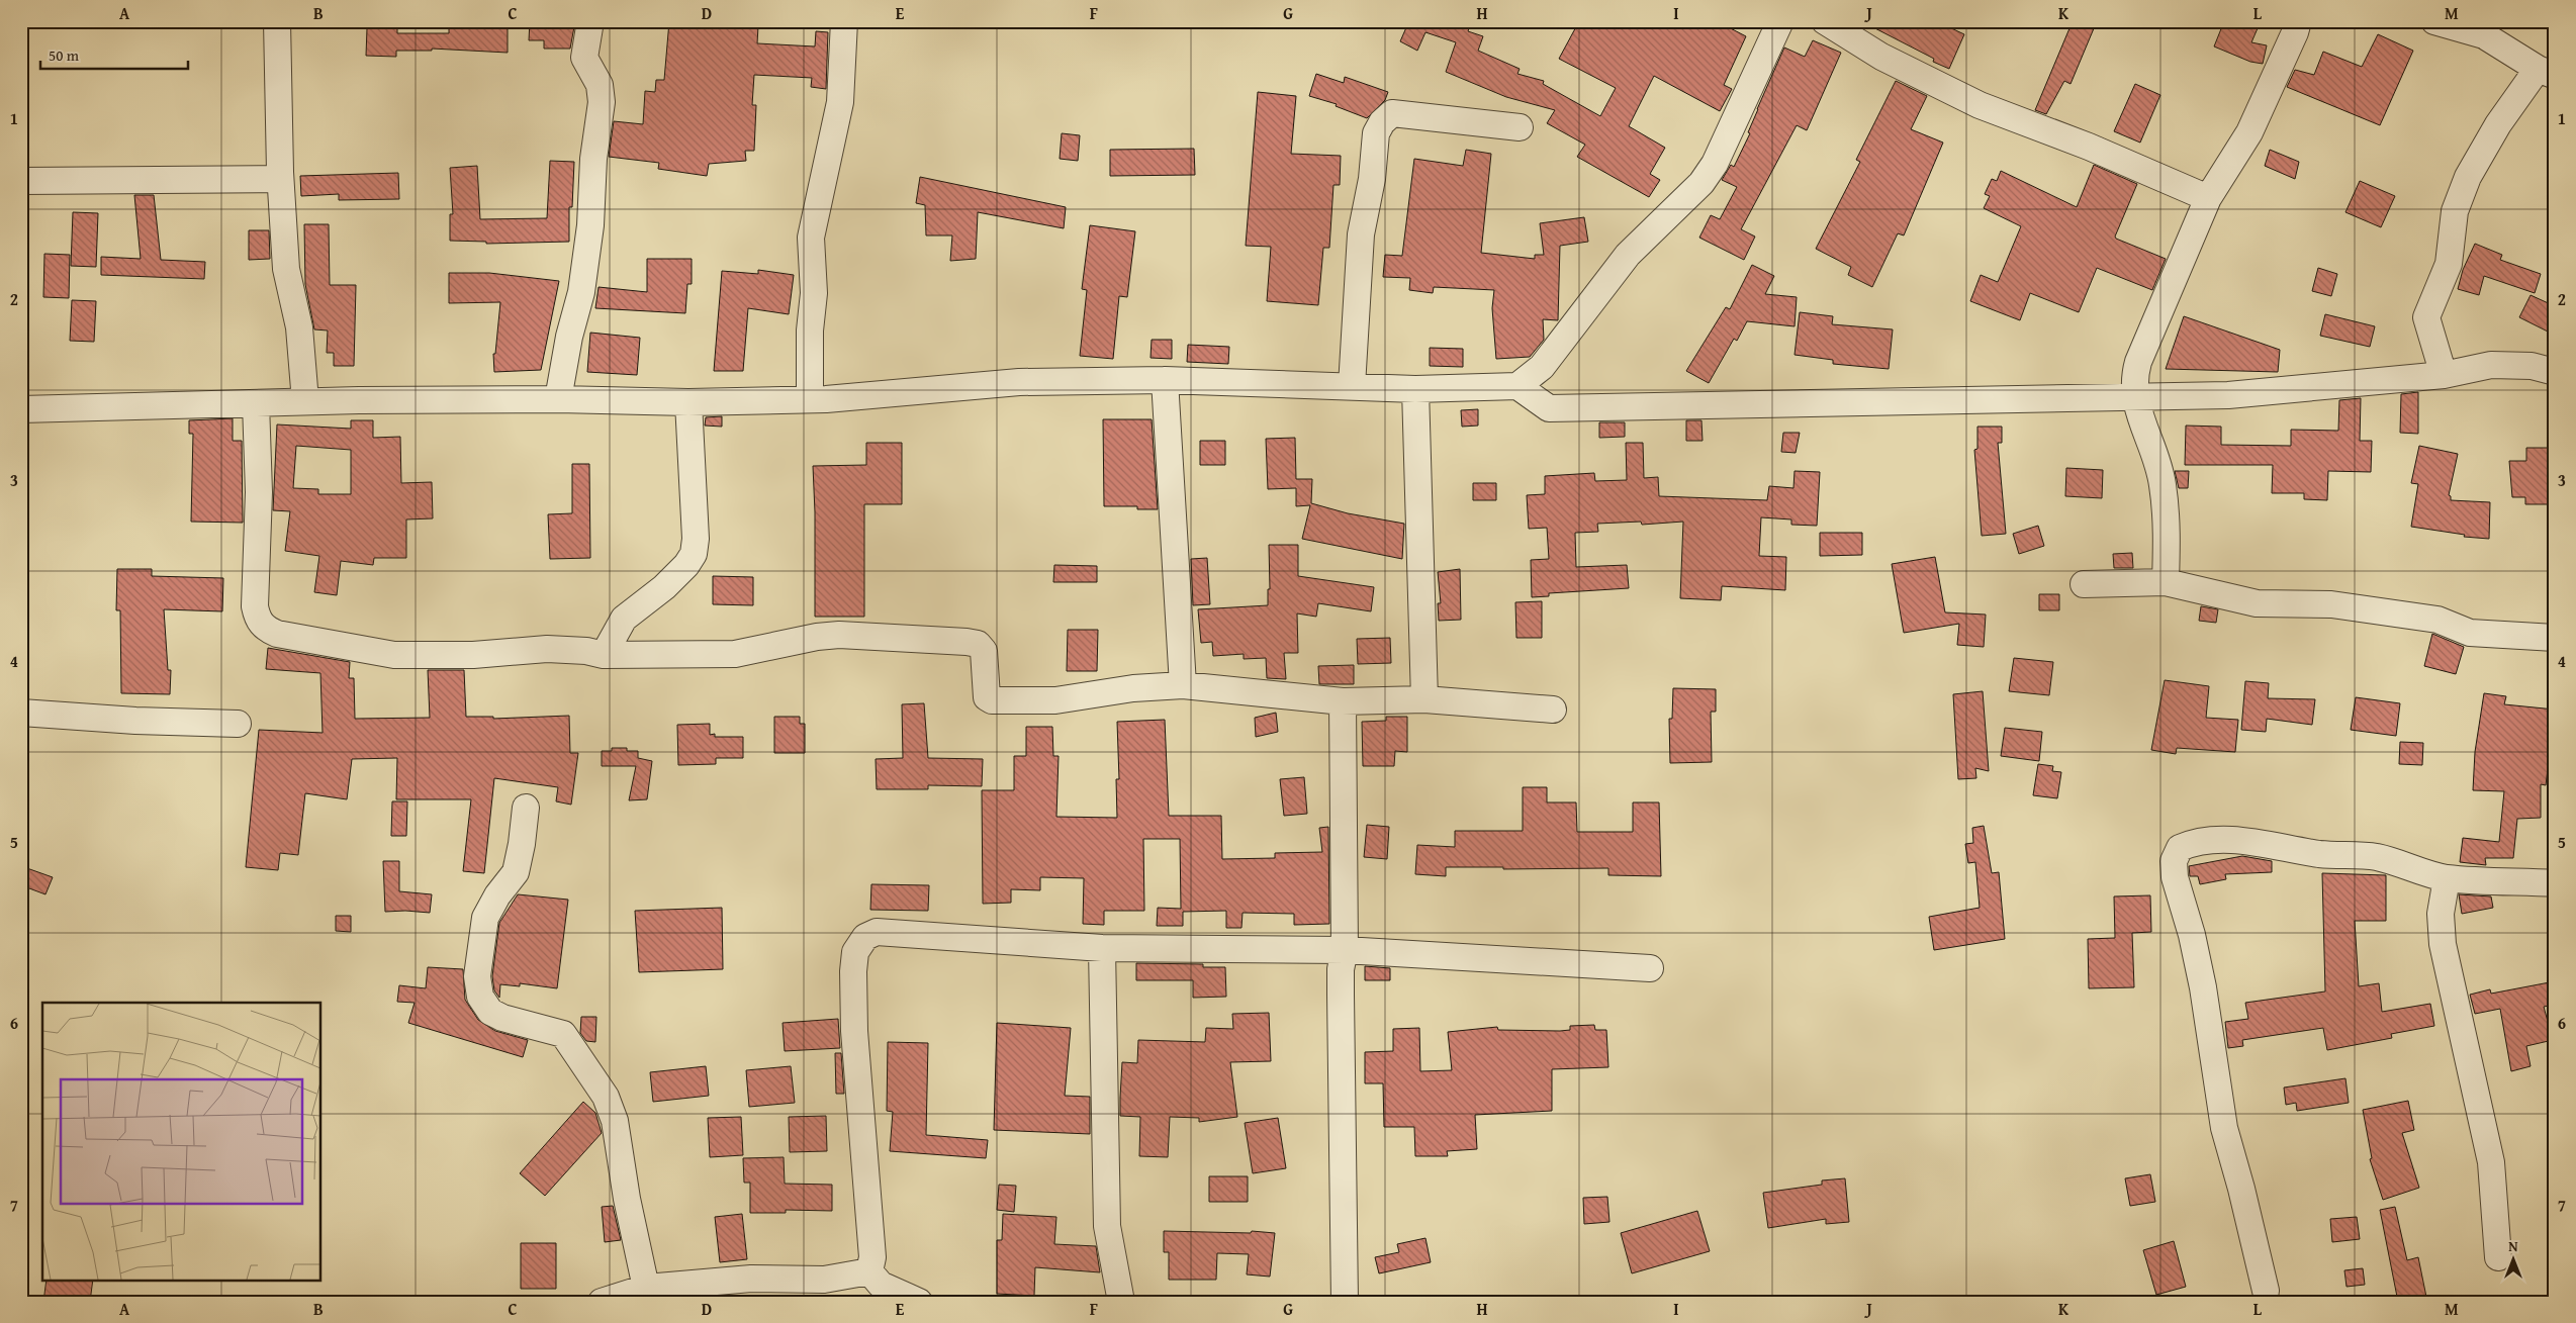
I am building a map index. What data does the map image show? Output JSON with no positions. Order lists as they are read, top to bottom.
{
  "scale_bar": "50 m",
  "north": "top",
  "grid": {
    "columns": [
      "A",
      "B",
      "C",
      "D",
      "E",
      "F",
      "G",
      "H",
      "I",
      "J",
      "K",
      "L",
      "M"
    ],
    "rows": [
      "1",
      "2",
      "3",
      "4",
      "5",
      "6",
      "7"
    ]
  }
}
